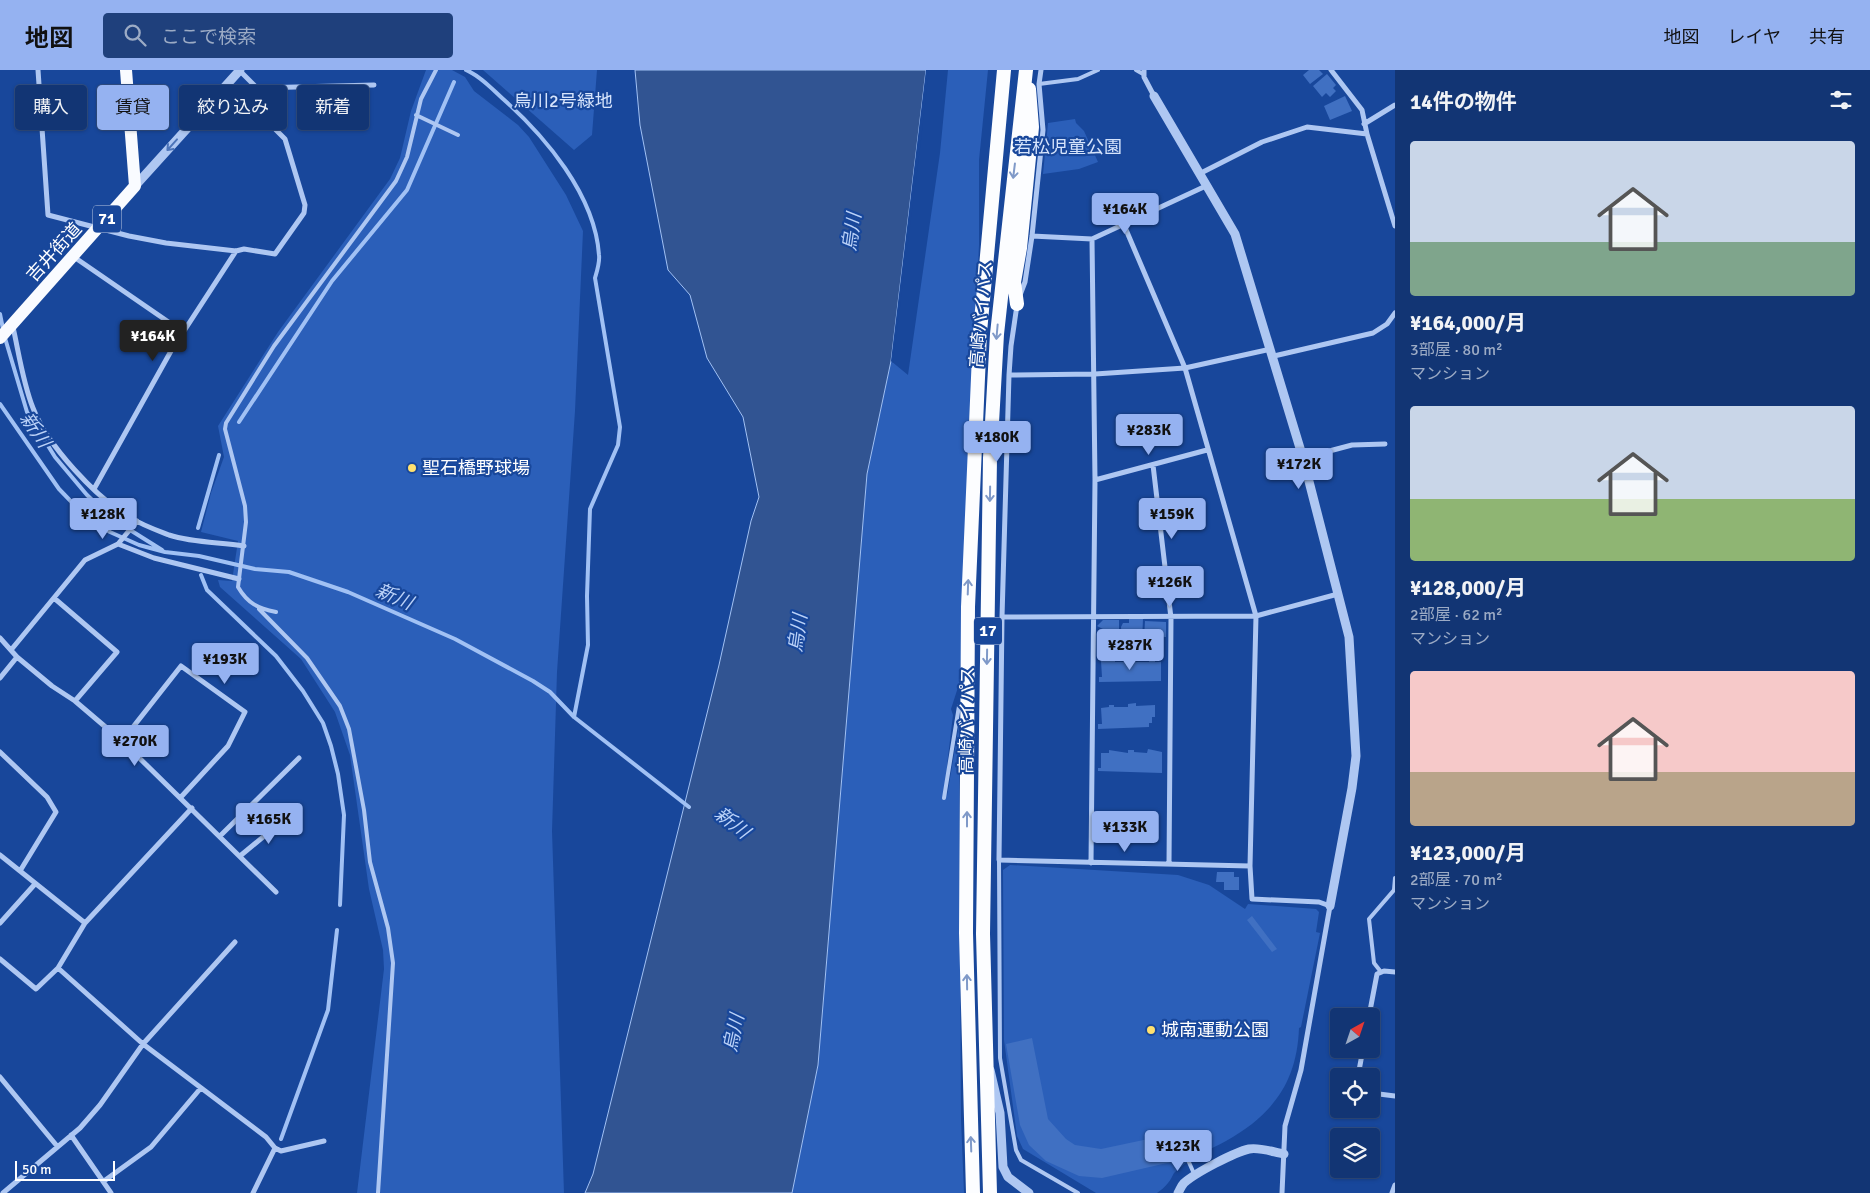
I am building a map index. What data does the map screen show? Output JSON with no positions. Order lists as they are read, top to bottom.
{
  "streets": {
    "highway": ["高崎バイパス", "17"],
    "main road": ["71", "吉井街道"]
  },
  "crossings": [
    ["71", "吉井街道"]
  ],
  "water": ["烏川", "新川"],
  "parks": ["烏川2号緑地", "若松児童公園"],
  "places": ["聖石橋野球場", "城南運動公園"],
  "scale_bar": "50 m",
  "north": "top right",
  "page": {
    "header": "地図",
    "search": "ここで検索",
    "nav": ["地図", "レイヤ", "共有"],
    "heading": "14件の物件",
    "chip": [
      "購入",
      "賃貸",
      "絞り込み",
      "新着"
    ],
    "list": [
      {
        "name": "¥164,000/月",
        "note": "3部屋 · 80 m² · マンション"
      },
      {
        "name": "¥128,000/月",
        "note": "2部屋 · 62 m² · マンション"
      },
      {
        "name": "¥123,000/月",
        "note": "2部屋 · 70 m² · マンション"
      }
    ],
    "price": [
      "¥164K",
      "¥164K",
      "¥283K",
      "¥180K",
      "¥172K",
      "¥128K",
      "¥159K",
      "¥126K",
      "¥287K",
      "¥193K",
      "¥270K",
      "¥165K",
      "¥133K",
      "¥123K"
    ],
    "scale": "50 m"
  }
}
